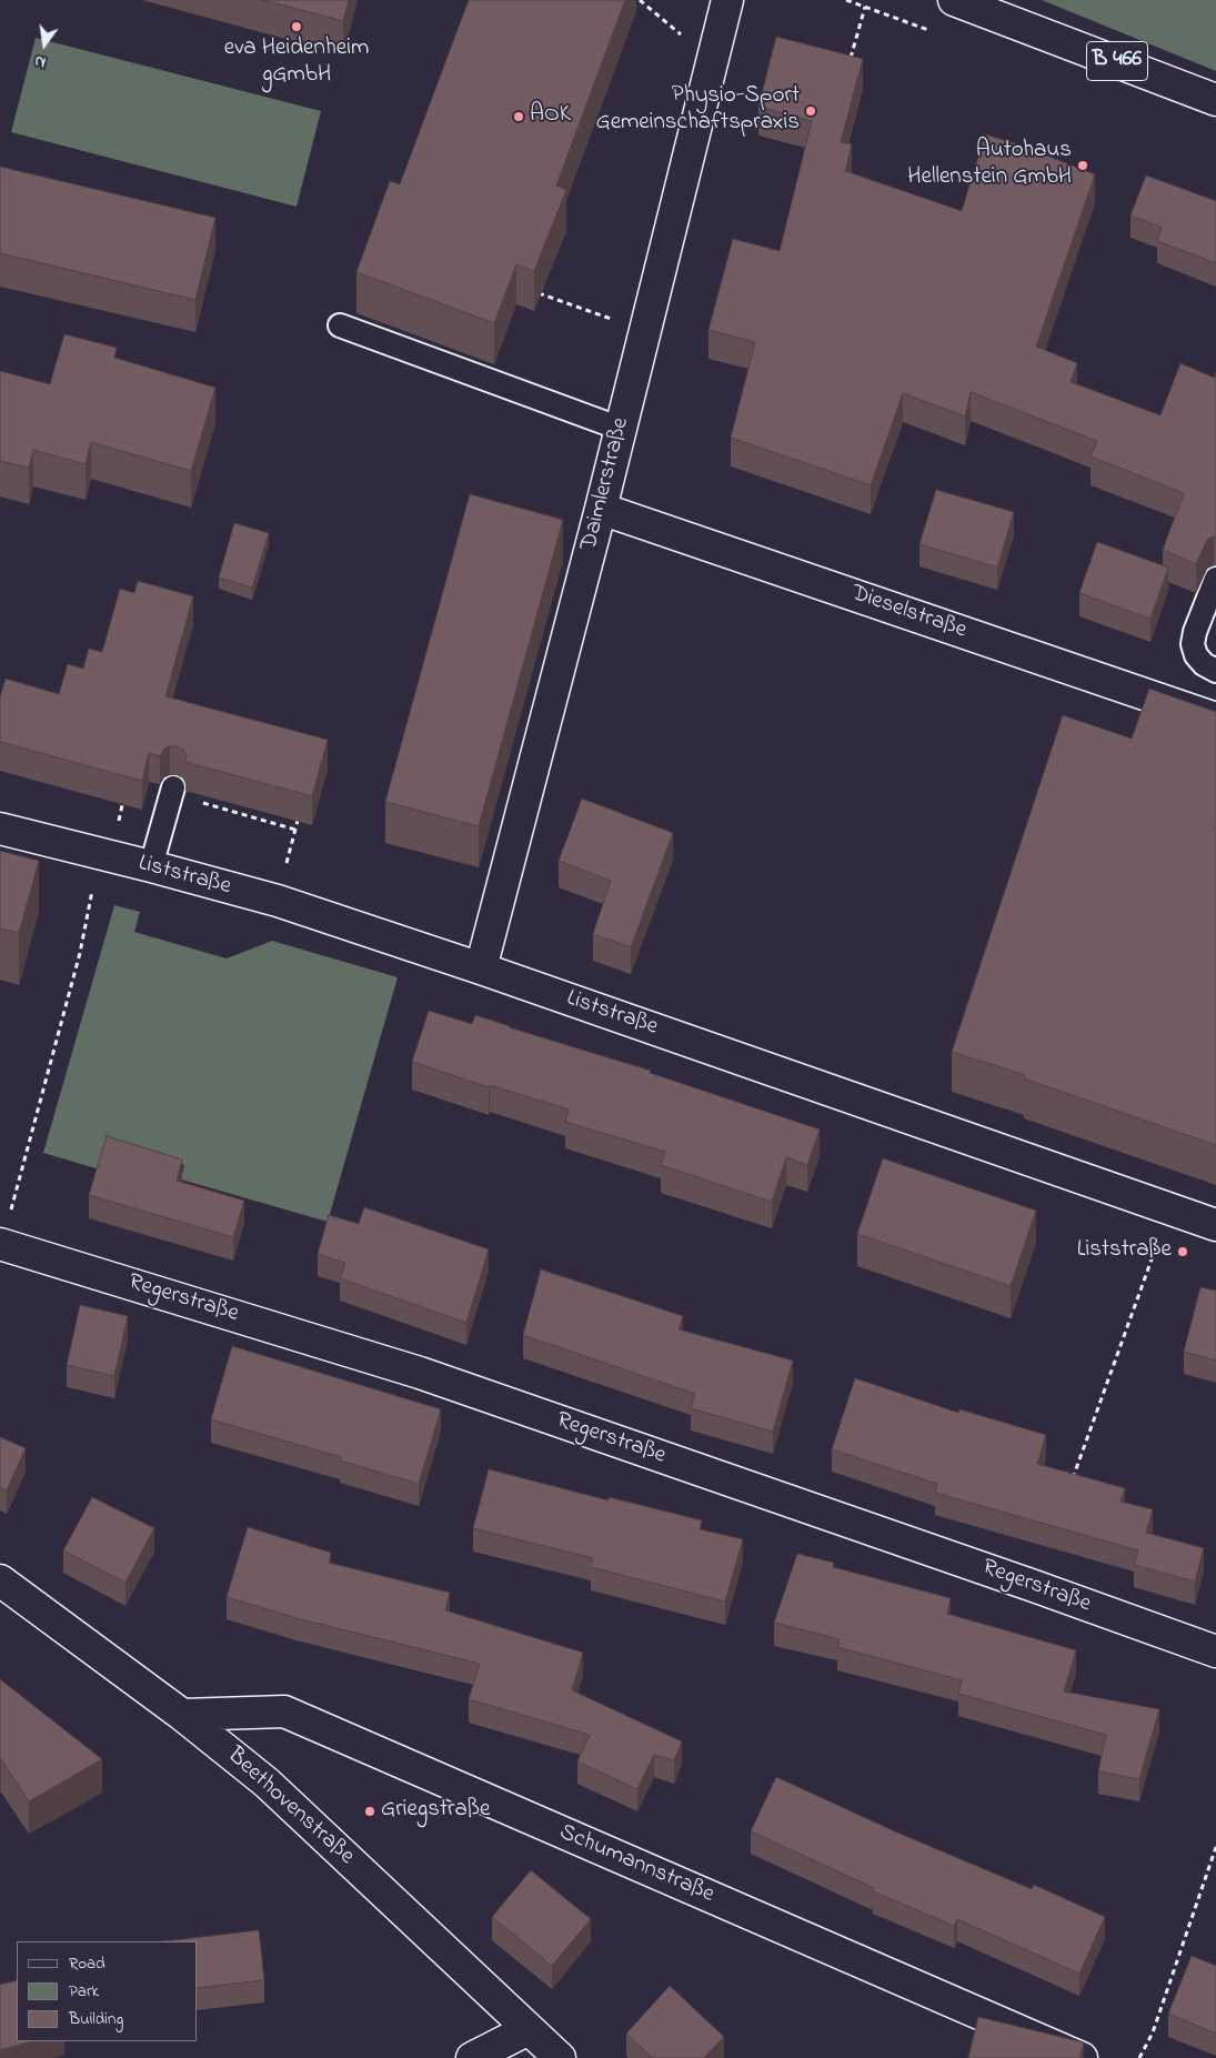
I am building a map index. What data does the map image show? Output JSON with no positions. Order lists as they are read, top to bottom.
{
  "streets": {
    "street": [
      "B 466",
      "Daimlerstraße",
      "Dieselstraße",
      "Liststraße",
      "Regerstraße",
      "Beethovenstraße",
      "Schumannstraße"
    ]
  },
  "crossings": [
    ["Daimlerstraße", "Dieselstraße"],
    ["Daimlerstraße", "Liststraße"],
    ["Beethovenstraße", "Schumannstraße"]
  ],
  "places": [
    "eva Heidenheim gGmbH",
    "Physio-Sport Gemeinschaftspraxis",
    "AOK",
    "Autohaus Hellenstein GmbH",
    "Liststraße",
    "Griegstraße"
  ],
  "legend": ["Road", "Park", "Building"],
  "north": "bottom"
}
